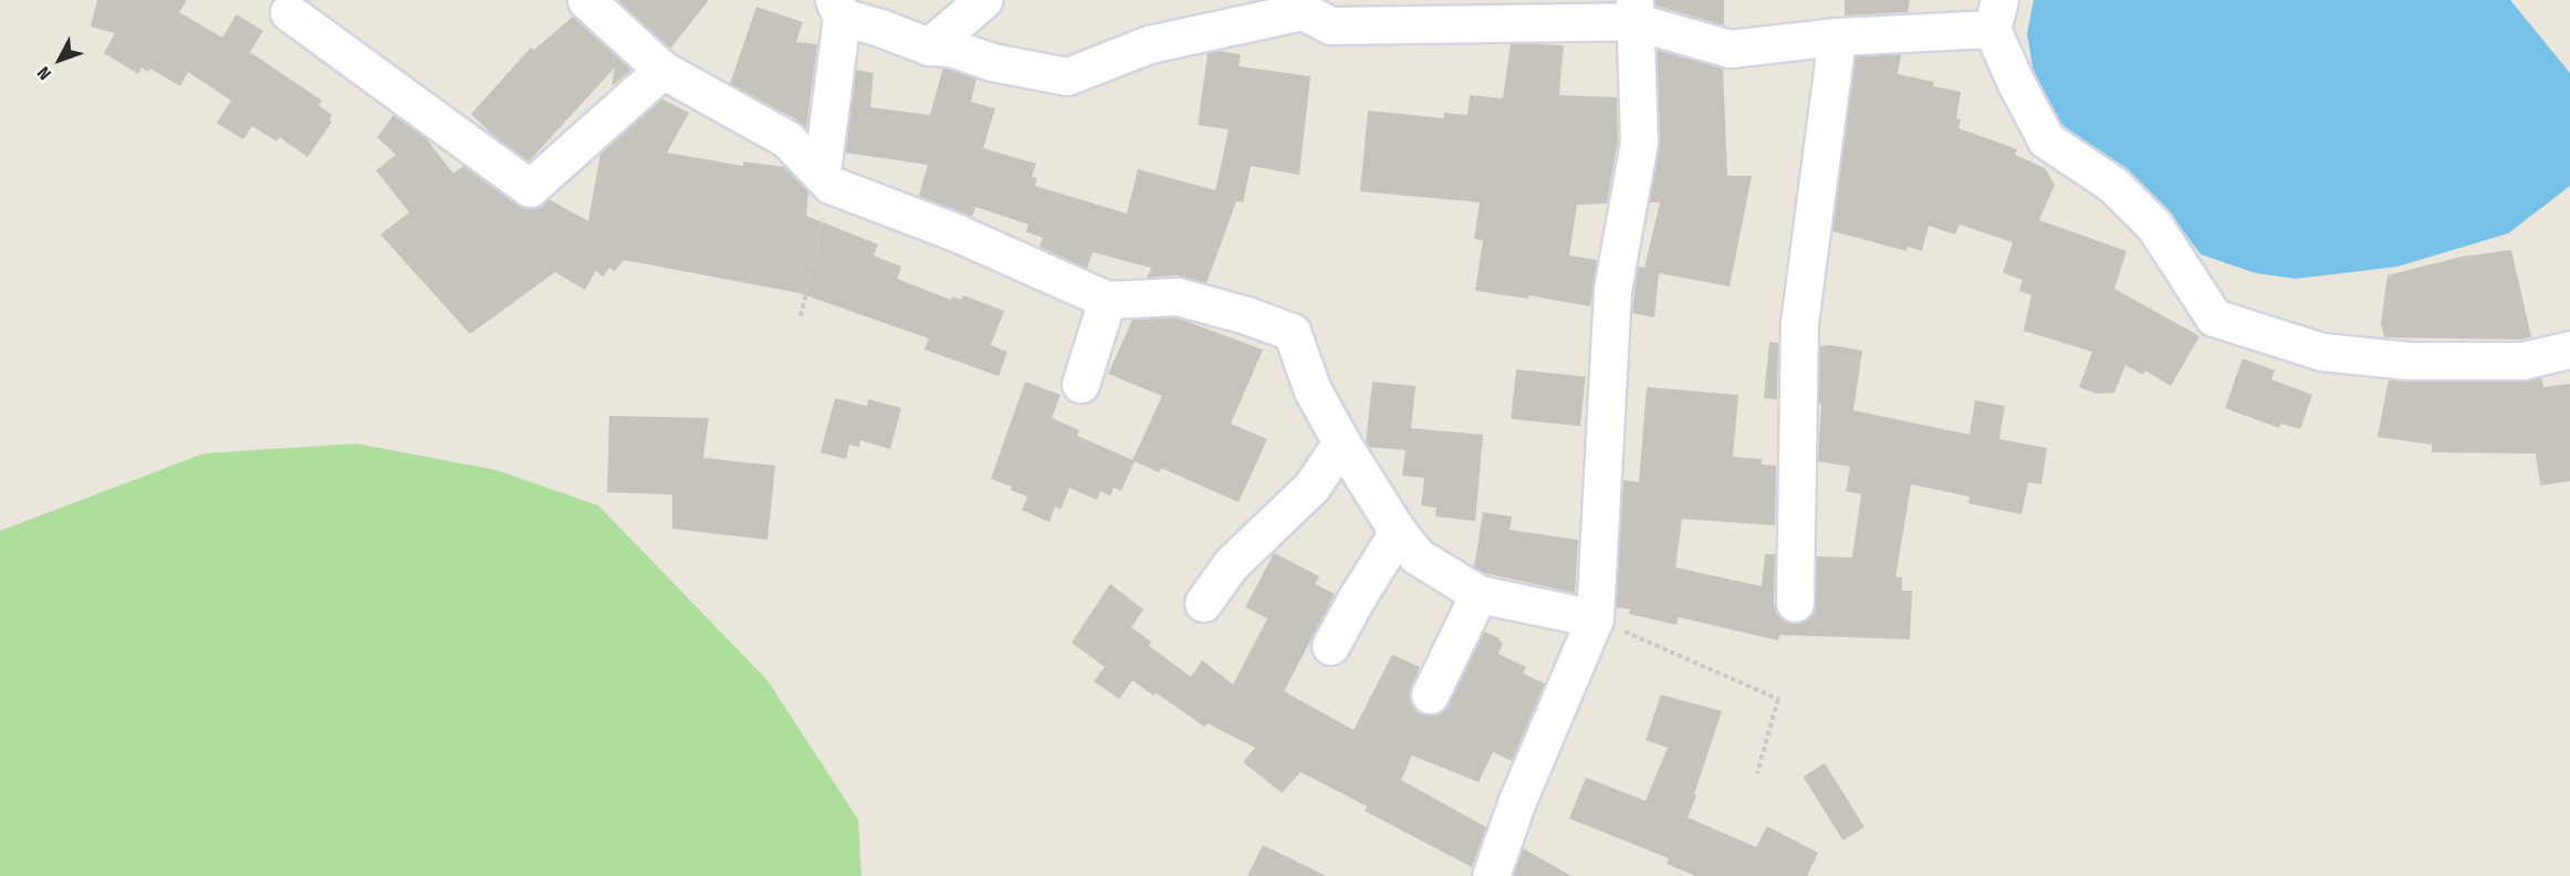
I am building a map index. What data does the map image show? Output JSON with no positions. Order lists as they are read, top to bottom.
{
  "north": "bottom left"
}
